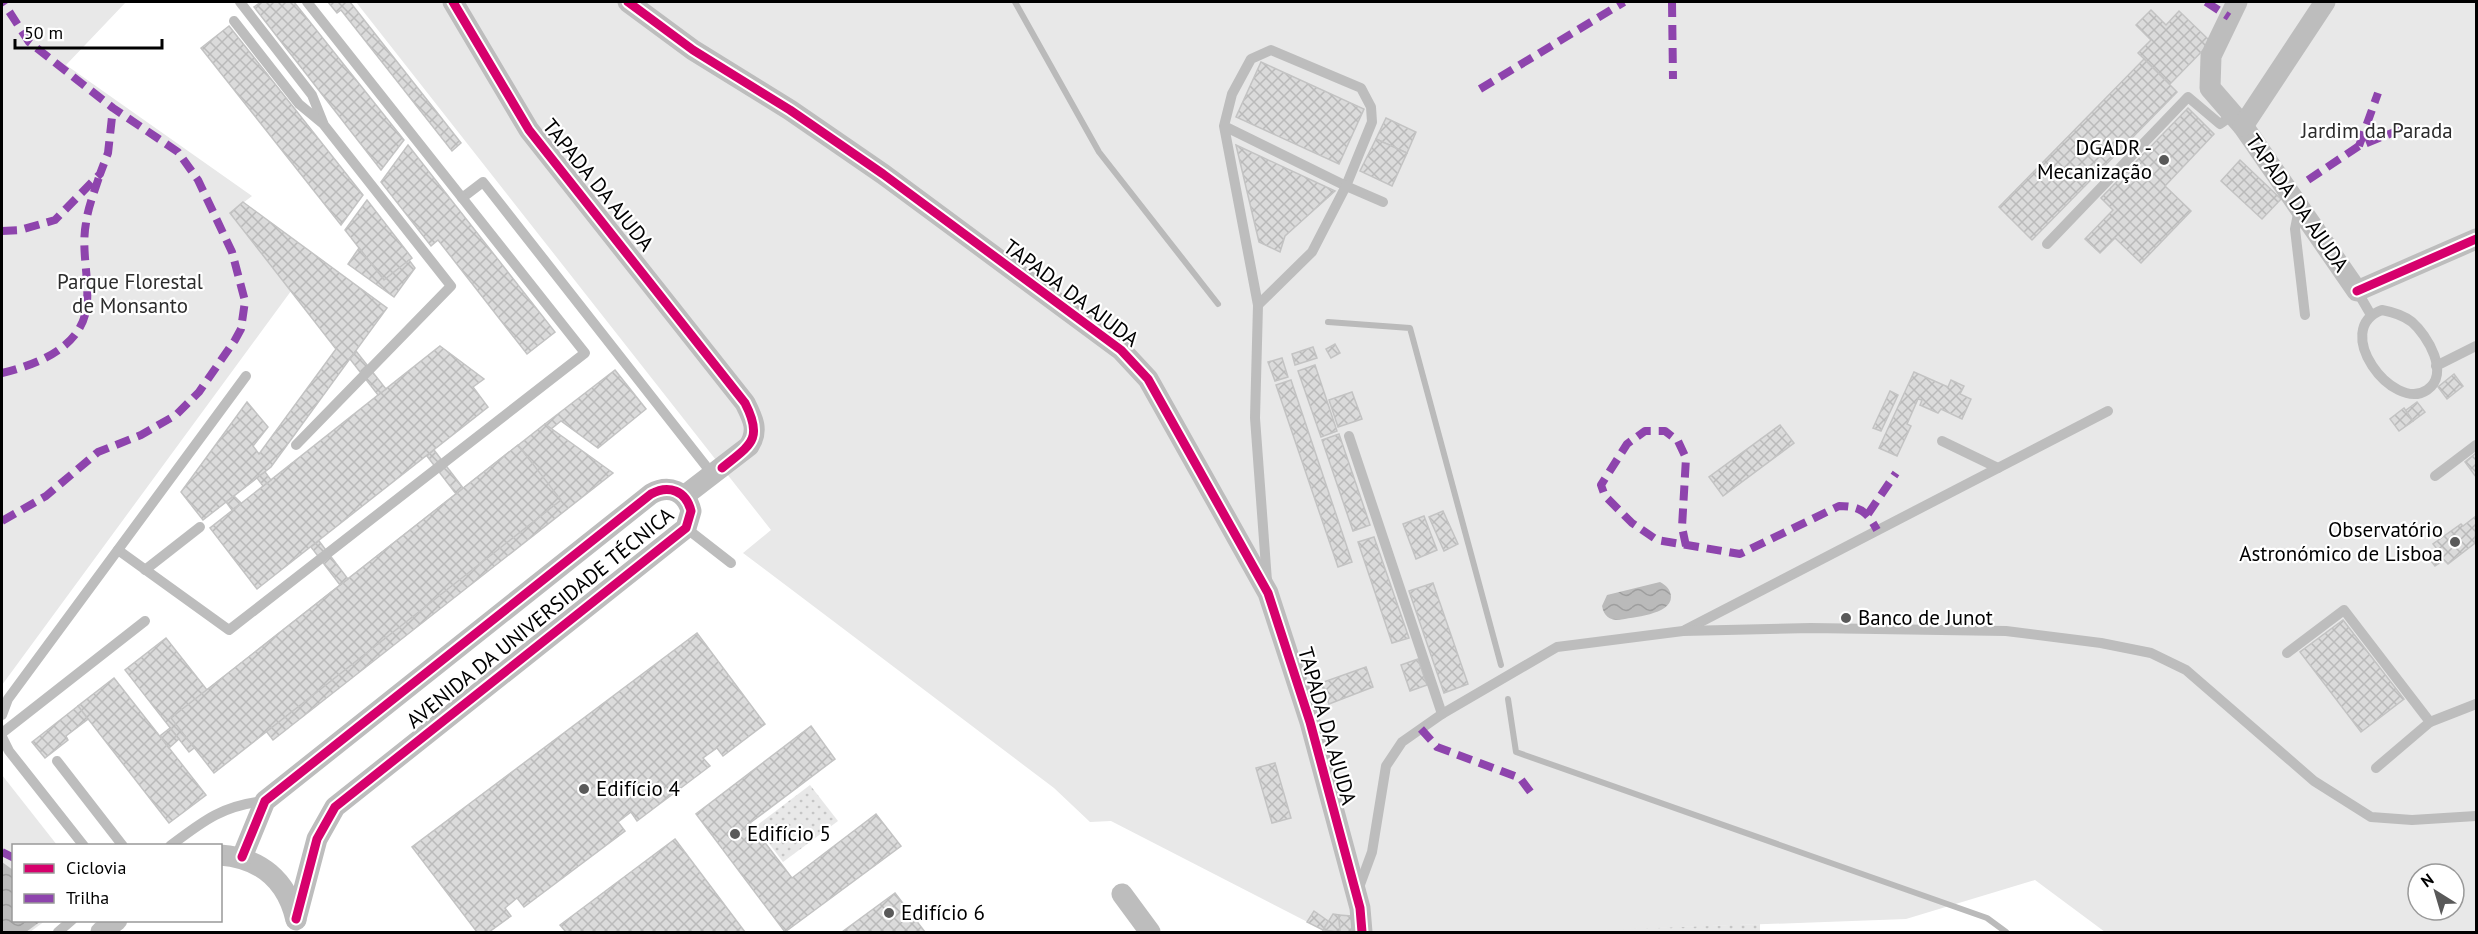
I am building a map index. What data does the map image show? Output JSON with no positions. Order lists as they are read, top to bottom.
{
  "streets": {
    "street": ["TAPADA DA AJUDA", "AVENIDA DA UNIVERSIDADE TÉCNICA"]
  },
  "crossings": [
    ["TAPADA DA AJUDA", "AVENIDA DA UNIVERSIDADE TÉCNICA"]
  ],
  "parks": ["Jardim da Parada", "Parque Florestal de Monsanto"],
  "places": [
    "DGADR - Mecanização",
    "Observatório Astronómico de Lisboa",
    "Banco de Junot",
    "Edifício 4",
    "Edifício 5",
    "Edifício 6"
  ],
  "legend": ["Ciclovia", "Trilha"],
  "scale_bar": "50 m",
  "north": "top left"
}
